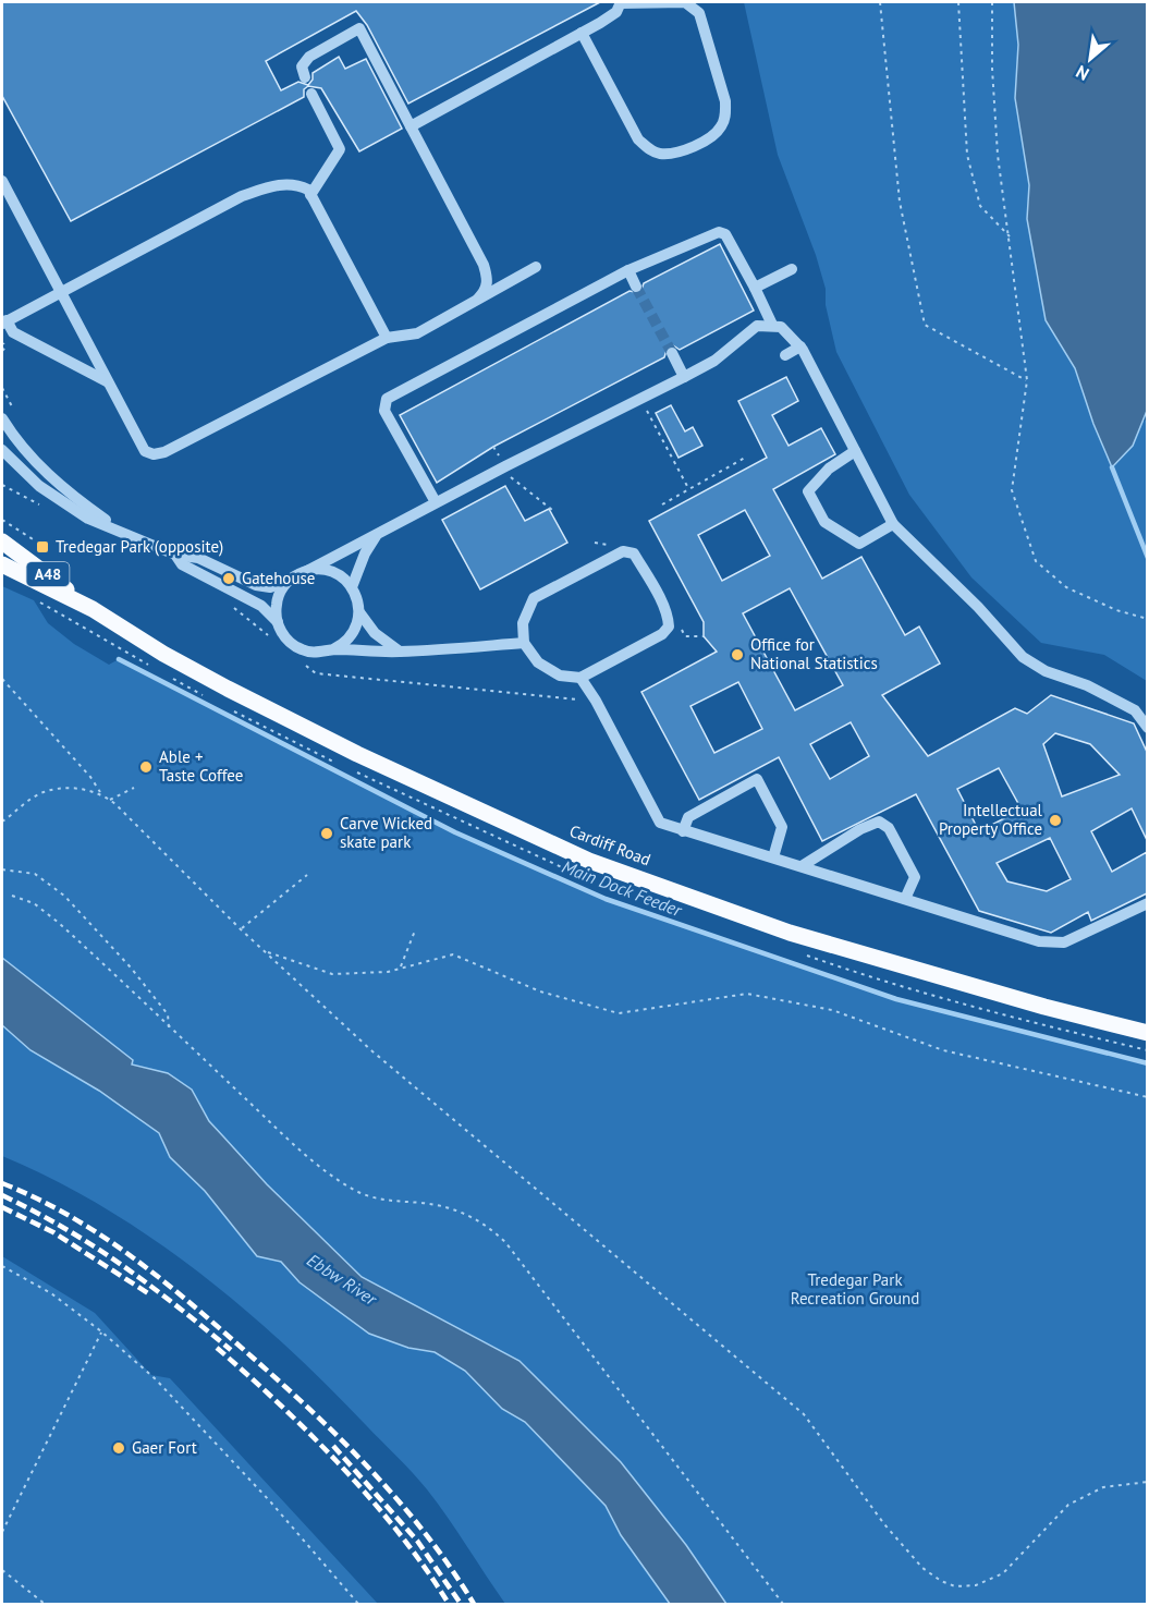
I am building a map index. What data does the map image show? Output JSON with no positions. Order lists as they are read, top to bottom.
{
  "streets": {
    "main road": ["A48", "Cardiff Road"]
  },
  "water": ["Main Dock Feeder", "Ebbw River"],
  "parks": ["Tredegar Park Recreation Ground"],
  "places": {
    "transit": ["Tredegar Park (opposite)"],
    "other": [
      "Gatehouse",
      "Office for National Statistics",
      "Able + Taste Coffee",
      "Intellectual Property Office",
      "Carve Wicked skate park",
      "Gaer Fort"
    ]
  },
  "north": "bottom left"
}
